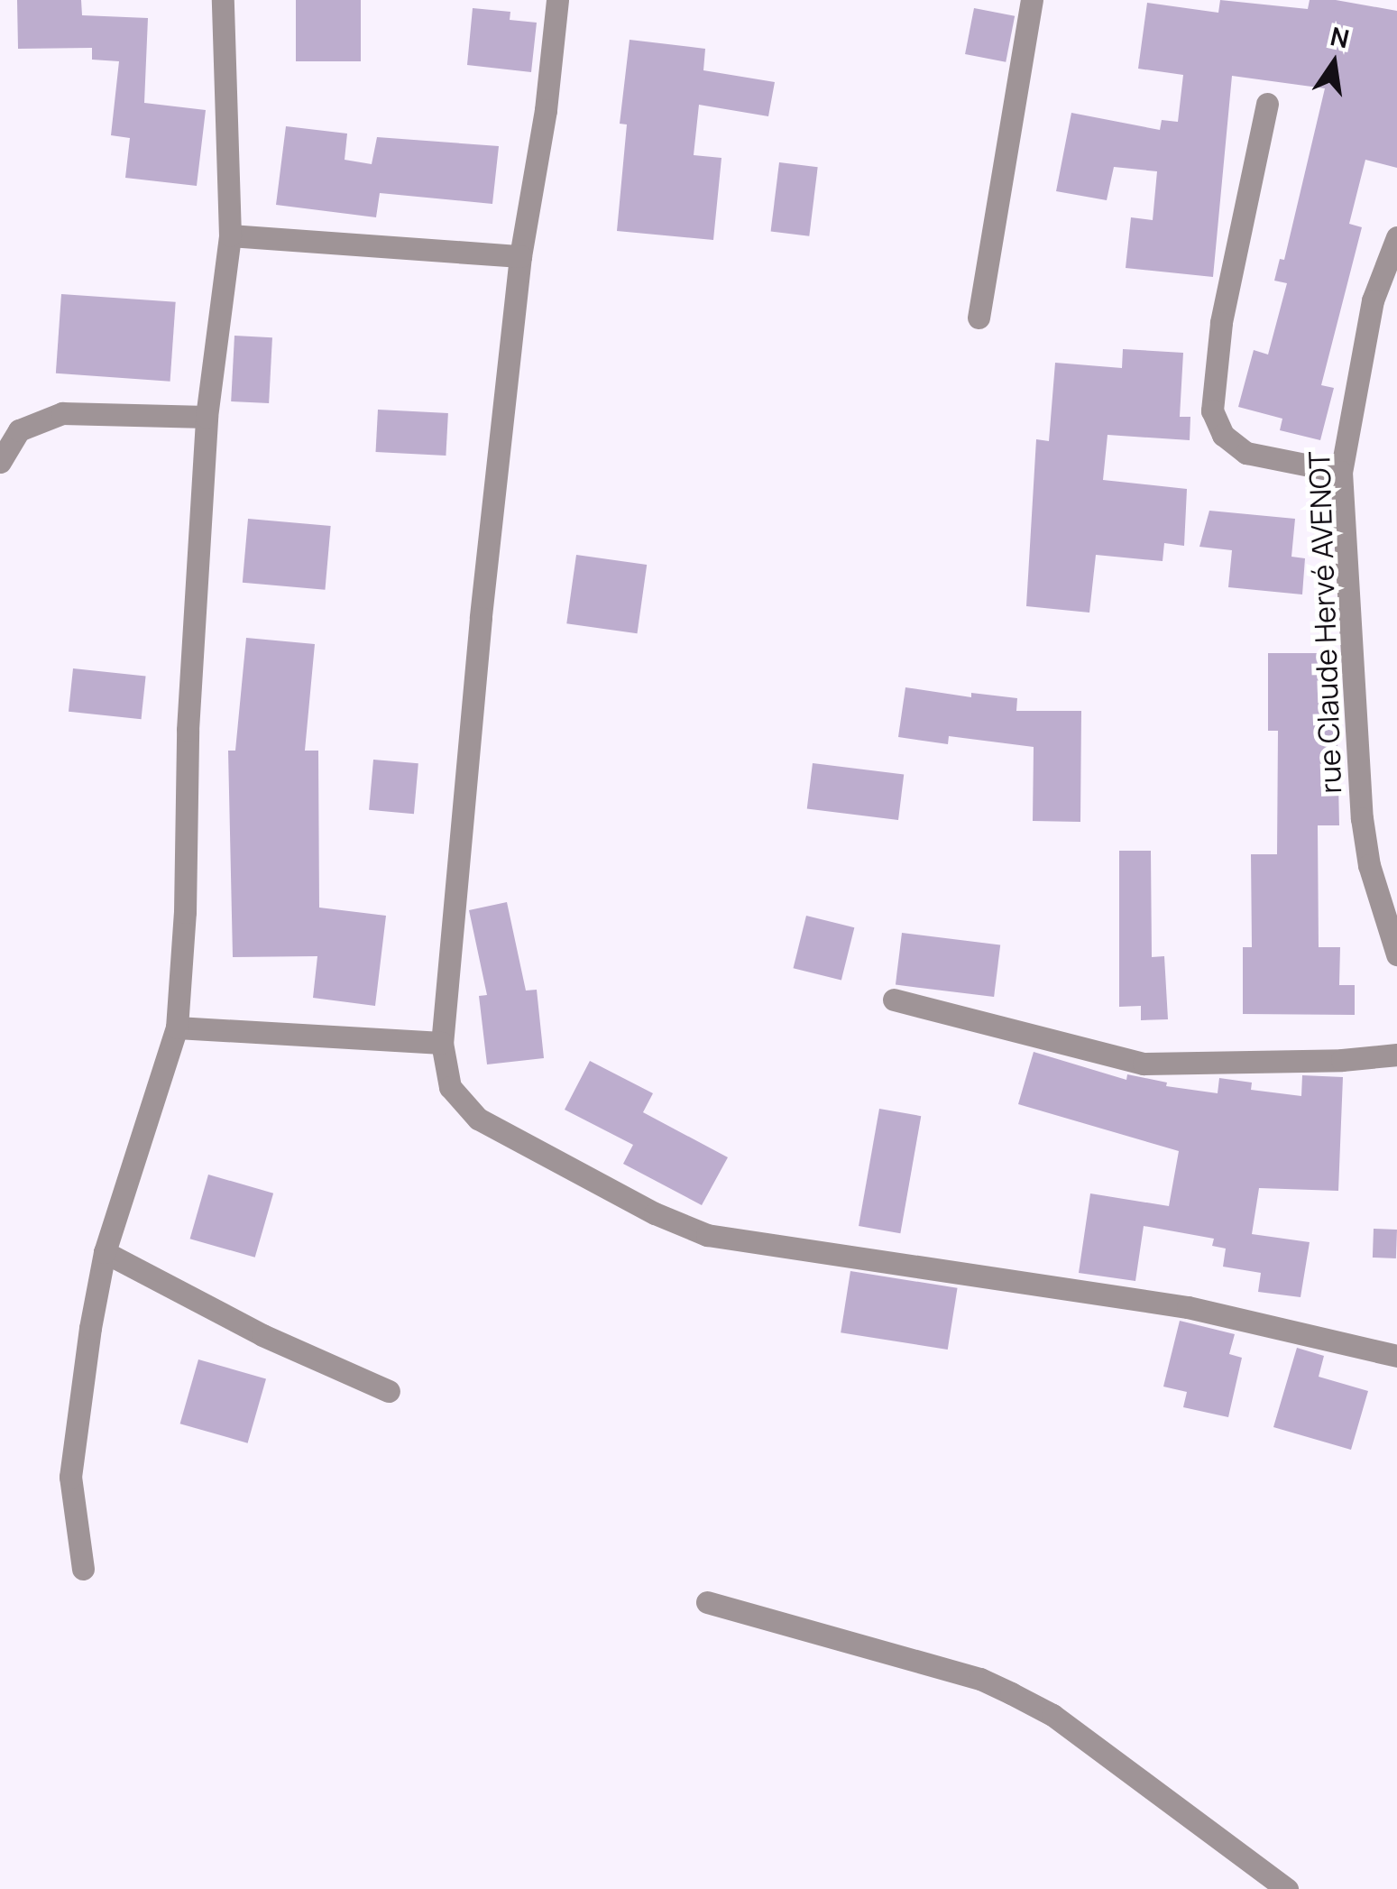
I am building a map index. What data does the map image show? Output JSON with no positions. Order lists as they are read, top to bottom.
{
  "streets": {
    "street": ["rue Claude Hervé AVENOT"]
  },
  "north": "top"
}
